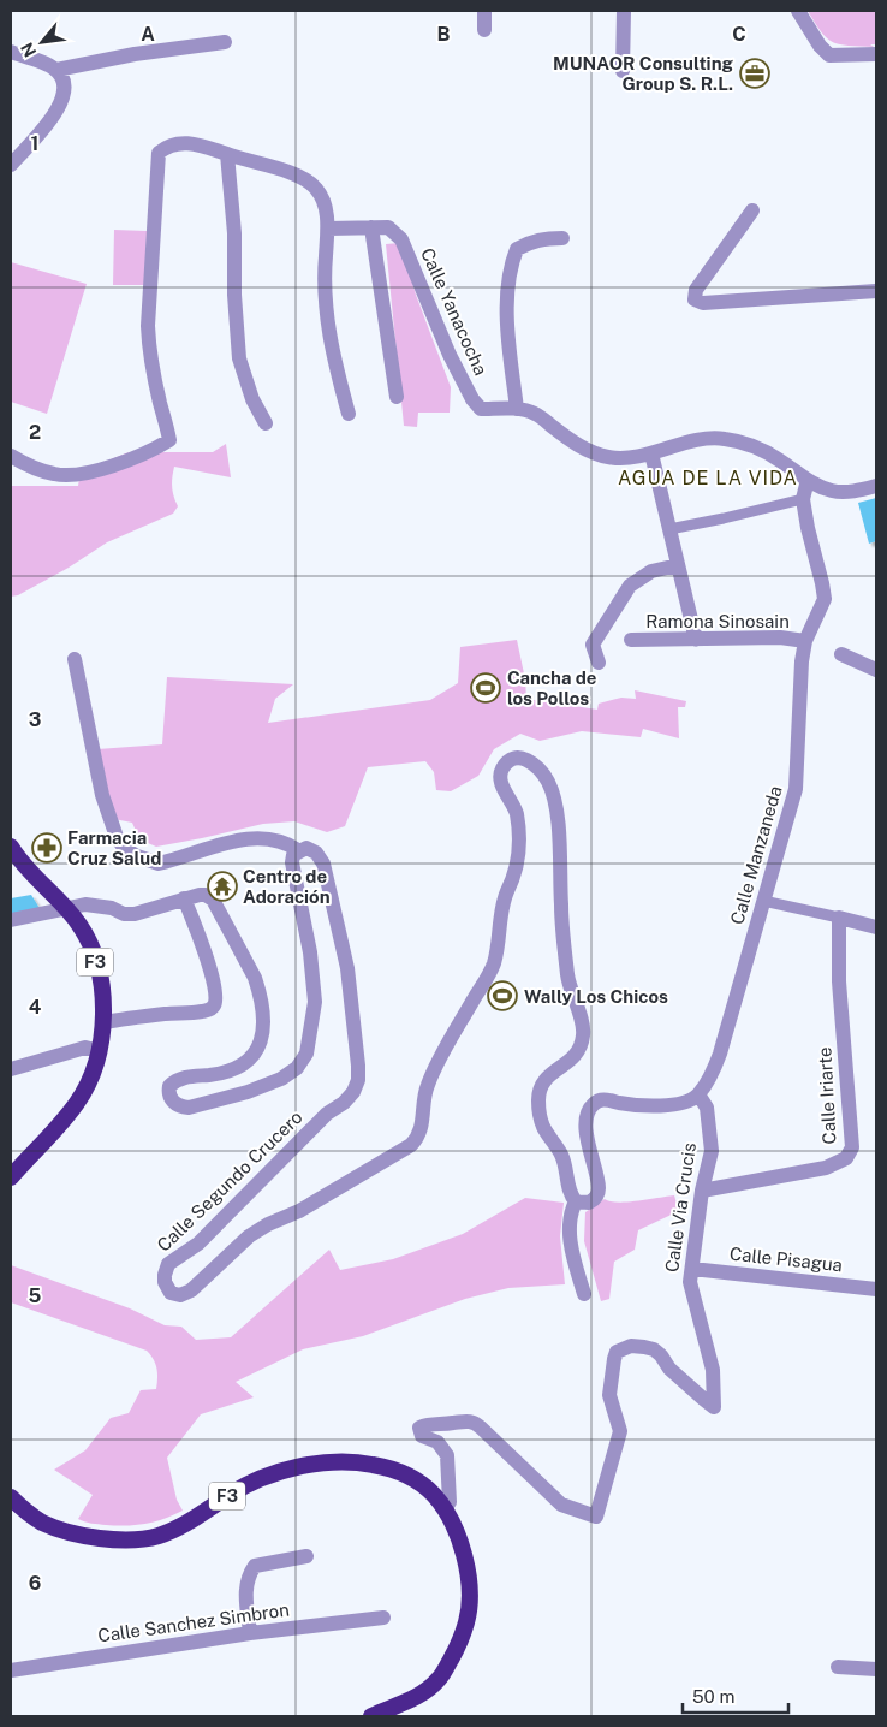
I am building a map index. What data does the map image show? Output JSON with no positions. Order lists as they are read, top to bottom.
{
  "streets": {
    "highway": ["F3"],
    "street": [
      "Calle Yanacocha",
      "Ramona Sinosain",
      "Calle Manzaneda",
      "Calle Iriarte",
      "Calle Segundo Crucero",
      "Calle Via Crucis",
      "Calle Pisagua",
      "Calle Sanchez Simbron"
    ]
  },
  "crossings": [
    ["Calle Yanacocha", "Calle Manzaneda"],
    ["Ramona Sinosain", "Calle Manzaneda"],
    ["Calle Manzaneda", "Calle Via Crucis"],
    ["F3", "Calle Via Crucis"],
    ["Calle Iriarte", "Calle Via Crucis"],
    ["Calle Via Crucis", "Calle Pisagua"]
  ],
  "districts": ["AGUA DE LA VIDA"],
  "places": {
    "office": ["MUNAOR Consulting Group S. R.L."],
    "sports": ["Cancha de los Pollos", "Wally Los Chicos"],
    "pharmacy": ["Farmacia Cruz Salud"],
    "temple": ["Centro de Adoración"]
  },
  "scale_bar": "50 m",
  "north": "bottom left",
  "grid": {
    "columns": ["A", "B", "C"],
    "rows": [
      "1",
      "2",
      "3",
      "4",
      "5",
      "6"
    ]
  }
}
